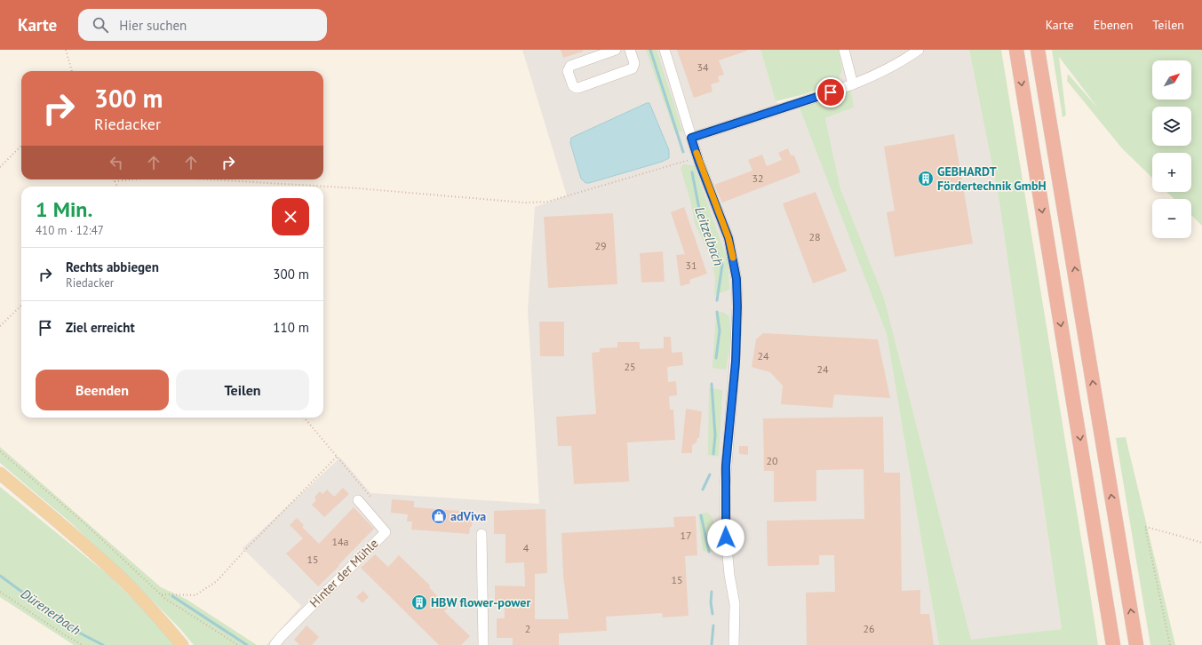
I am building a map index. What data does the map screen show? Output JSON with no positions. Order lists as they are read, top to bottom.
{
  "streets": {
    "street": ["Hinter der Mühle"]
  },
  "water": ["Leitzelbach", "Dürenerbach"],
  "places": {
    "building": ["GEBHARDT Fördertechnik GmbH", "HBW flower-power"],
    "shop": ["adViva"]
  },
  "house_numbers": [
    "34",
    "32",
    "28",
    "29",
    "31",
    "24",
    "25",
    "24",
    "20",
    "17",
    "14a",
    "4",
    "15",
    "15",
    "2",
    "26"
  ],
  "north": "top right",
  "page": {
    "header": "Karte",
    "search": "Hier suchen",
    "nav": ["Karte", "Ebenen", "Teilen"],
    "map_buttons": ["+", "−"],
    "turn": ["300 m", "Riedacker"],
    "heading": ["1 Min.", "410 m · 12:47"],
    "list": [
      {
        "name": "Rechts abbiegen",
        "note": "Riedacker",
        "value": "300 m"
      },
      {
        "name": "Ziel erreicht",
        "value": "110 m"
      }
    ],
    "buttons": ["Beenden", "Teilen"]
  }
}
